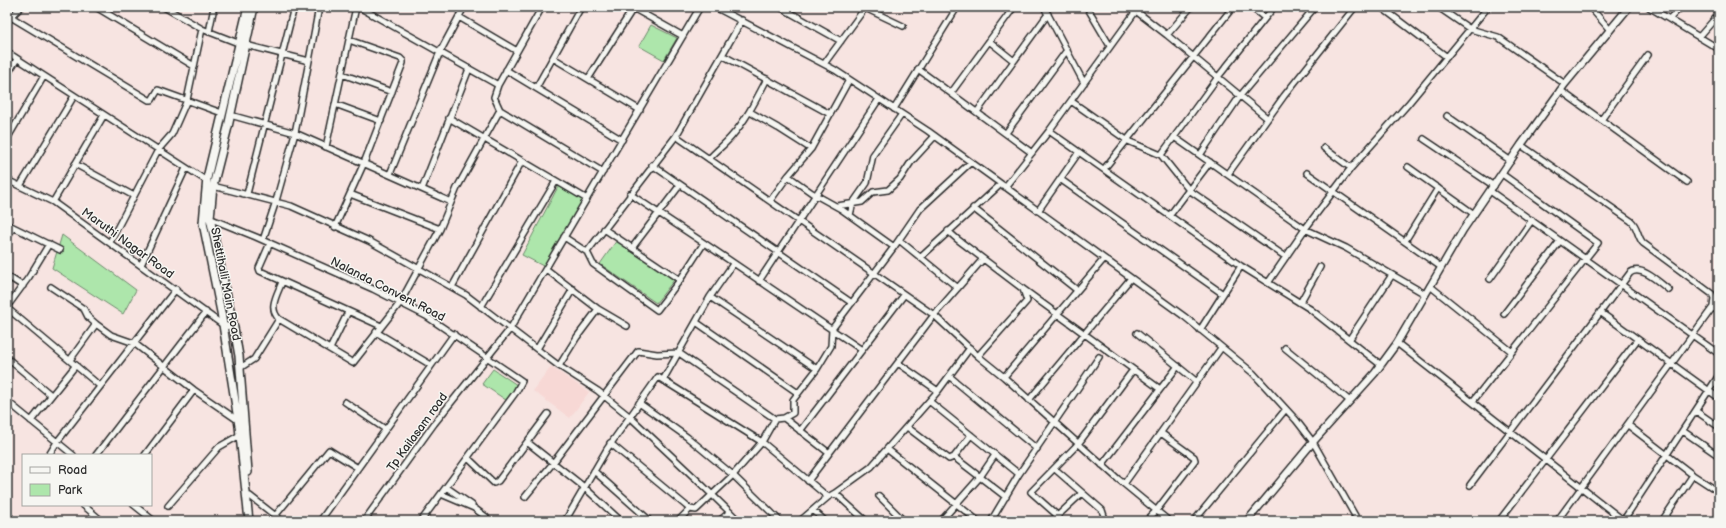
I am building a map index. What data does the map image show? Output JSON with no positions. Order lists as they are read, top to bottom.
{
  "streets": {
    "main road": ["Shettihalli Main Road"],
    "street": ["Maruthi Nagar Road", "Nalanda Convent Road", "Tp Kailasam road"]
  },
  "crossings": [
    ["Maruthi Nagar Road", "Shettihalli Main Road"],
    ["Shettihalli Main Road", "Nalanda Convent Road"],
    ["Nalanda Convent Road", "Tp Kailasam road"]
  ],
  "legend": ["Road", "Park"]
}
